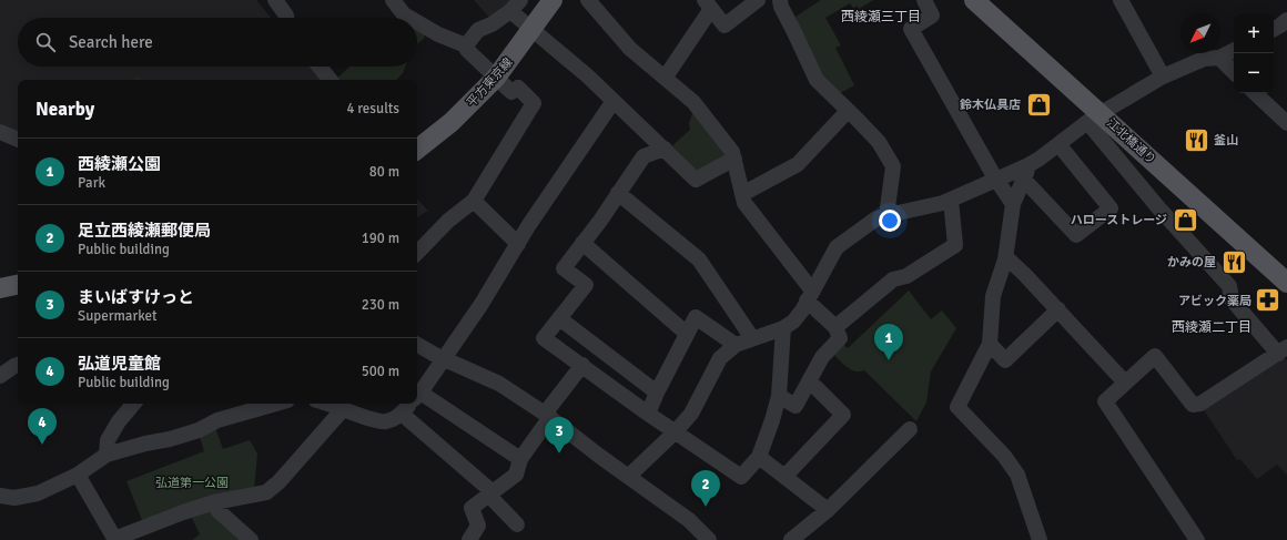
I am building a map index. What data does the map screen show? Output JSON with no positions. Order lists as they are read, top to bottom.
{
  "streets": {
    "main road": ["平方東京線", "江北橋通り"]
  },
  "districts": ["西綾瀬三丁目", "西綾瀬二丁目"],
  "parks": ["弘道第一公園"],
  "places": {
    "shop": ["鈴木仏具店", "ハローストレージ"],
    "restaurant": ["釜山", "かみの屋"],
    "pharmacy": ["アビック薬局"]
  },
  "north": "bottom left",
  "page": {
    "map_buttons": ["+", "−"],
    "search": "Search here",
    "heading": ["Nearby", "4 results"],
    "list": [
      {
        "mark": "1",
        "name": "西綾瀬公園",
        "note": "Park",
        "value": "80 m"
      },
      {
        "mark": "2",
        "name": "足立西綾瀬郵便局",
        "note": "Public building",
        "value": "190 m"
      },
      {
        "mark": "3",
        "name": "まいばすけっと",
        "note": "Supermarket",
        "value": "230 m"
      },
      {
        "mark": "4",
        "name": "弘道児童館",
        "note": "Public building",
        "value": "500 m"
      }
    ],
    "pins": [
      "1",
      "4",
      "3",
      "2"
    ]
  }
}
